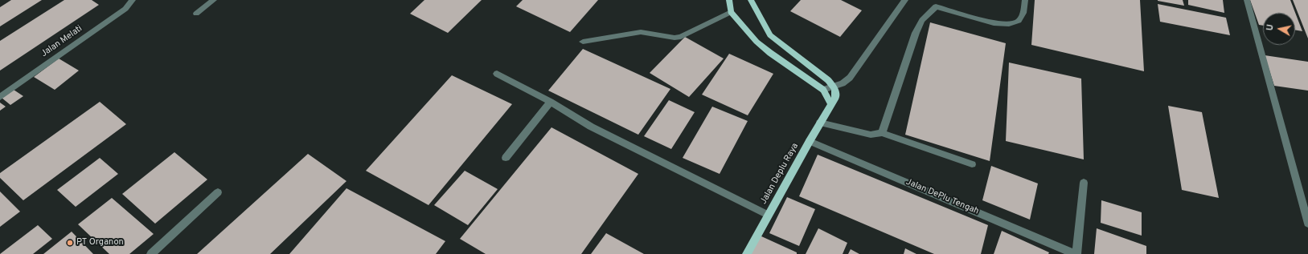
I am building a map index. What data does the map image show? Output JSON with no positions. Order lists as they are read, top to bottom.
{
  "streets": {
    "main road": ["Jalan Deplu Raya"],
    "street": ["Jalan Melati", "Jalan DePlu Tengah"]
  },
  "crossings": [
    ["Jalan Deplu Raya", "Jalan DePlu Tengah"]
  ],
  "places": ["PT Organon"],
  "north": "left"
}
